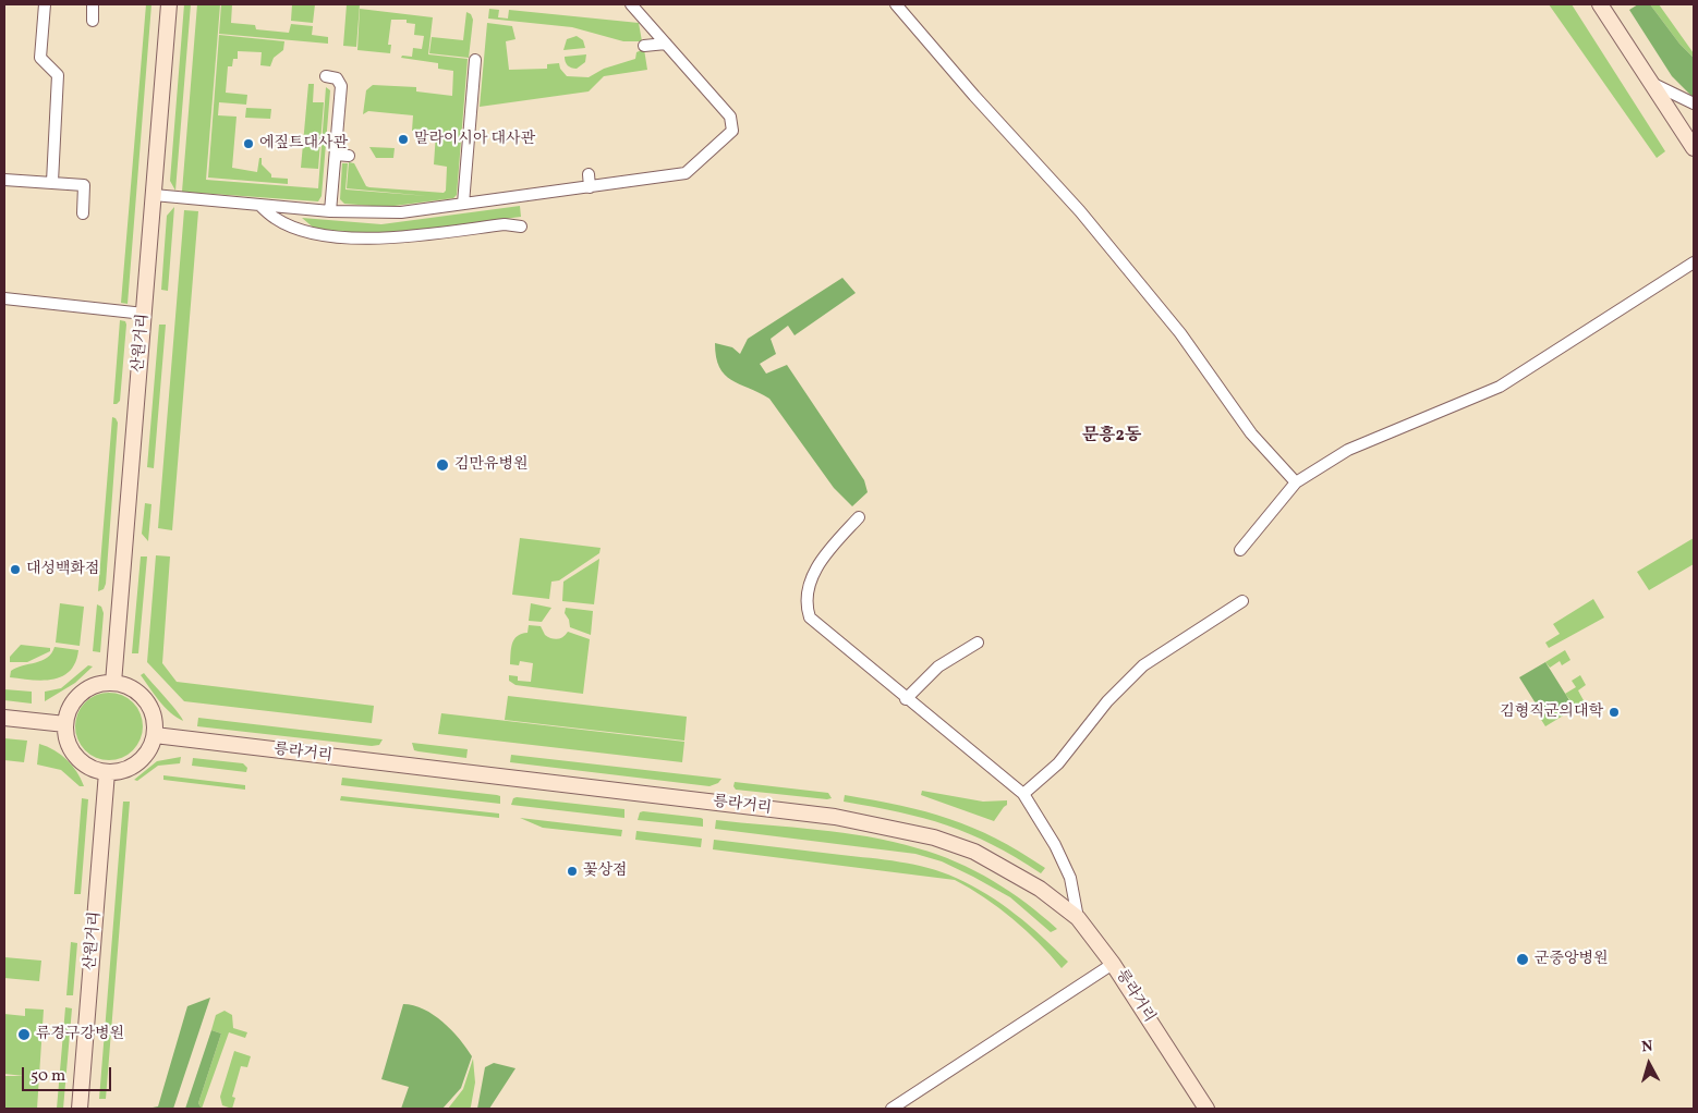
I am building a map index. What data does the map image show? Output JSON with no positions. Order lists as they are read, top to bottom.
{
  "streets": {
    "main road": ["산원거리", "릉라거리"]
  },
  "crossings": [
    ["산원거리", "릉라거리"]
  ],
  "districts": ["문흥2동"],
  "places": [
    "말라이시아 대사관",
    "에짚트대사관",
    "김만유병원",
    "대성백화점",
    "김형직군의대학",
    "꽃상점",
    "군중앙병원",
    "류경구강병원"
  ],
  "scale_bar": "50 m",
  "north": "top"
}
